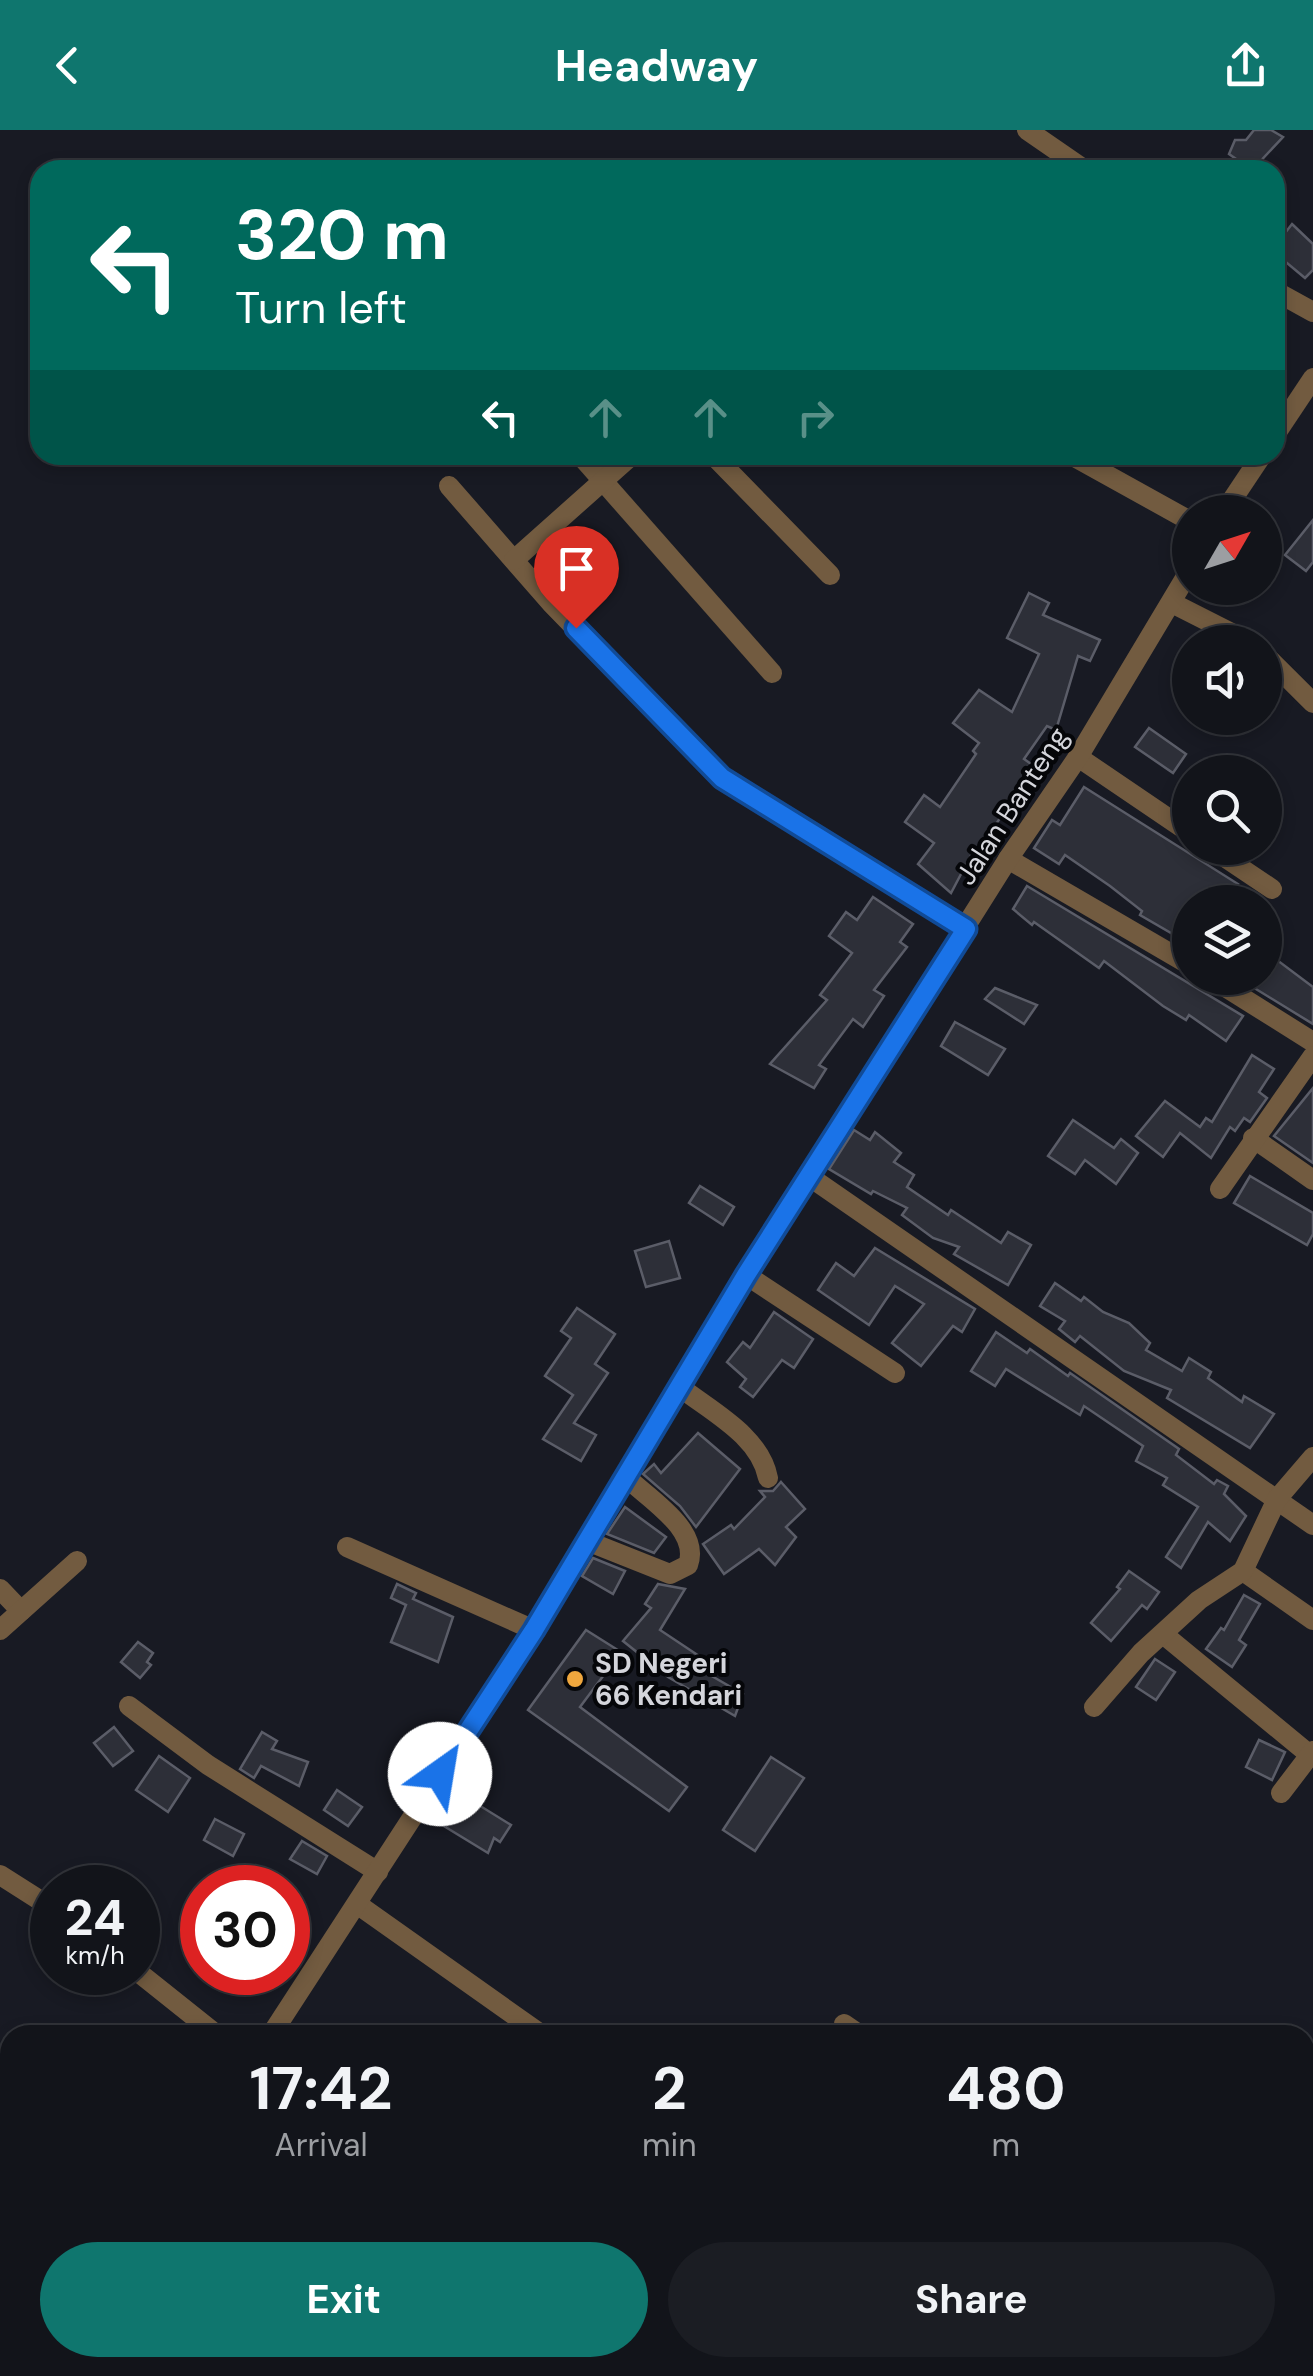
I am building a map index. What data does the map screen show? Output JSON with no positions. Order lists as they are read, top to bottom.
{
  "streets": {
    "street": ["Jalan Banteng"]
  },
  "places": ["SD Negeri 66 Kendari"],
  "north": "top right",
  "page": {
    "header": "Headway",
    "turn": ["320 m", "Turn left"],
    "speed": "24 km/h",
    "limit": "30",
    "eta": [
      "17:42",
      "Arrival",
      "2",
      "min",
      "480",
      "m"
    ],
    "buttons": ["Exit", "Share"]
  }
}
